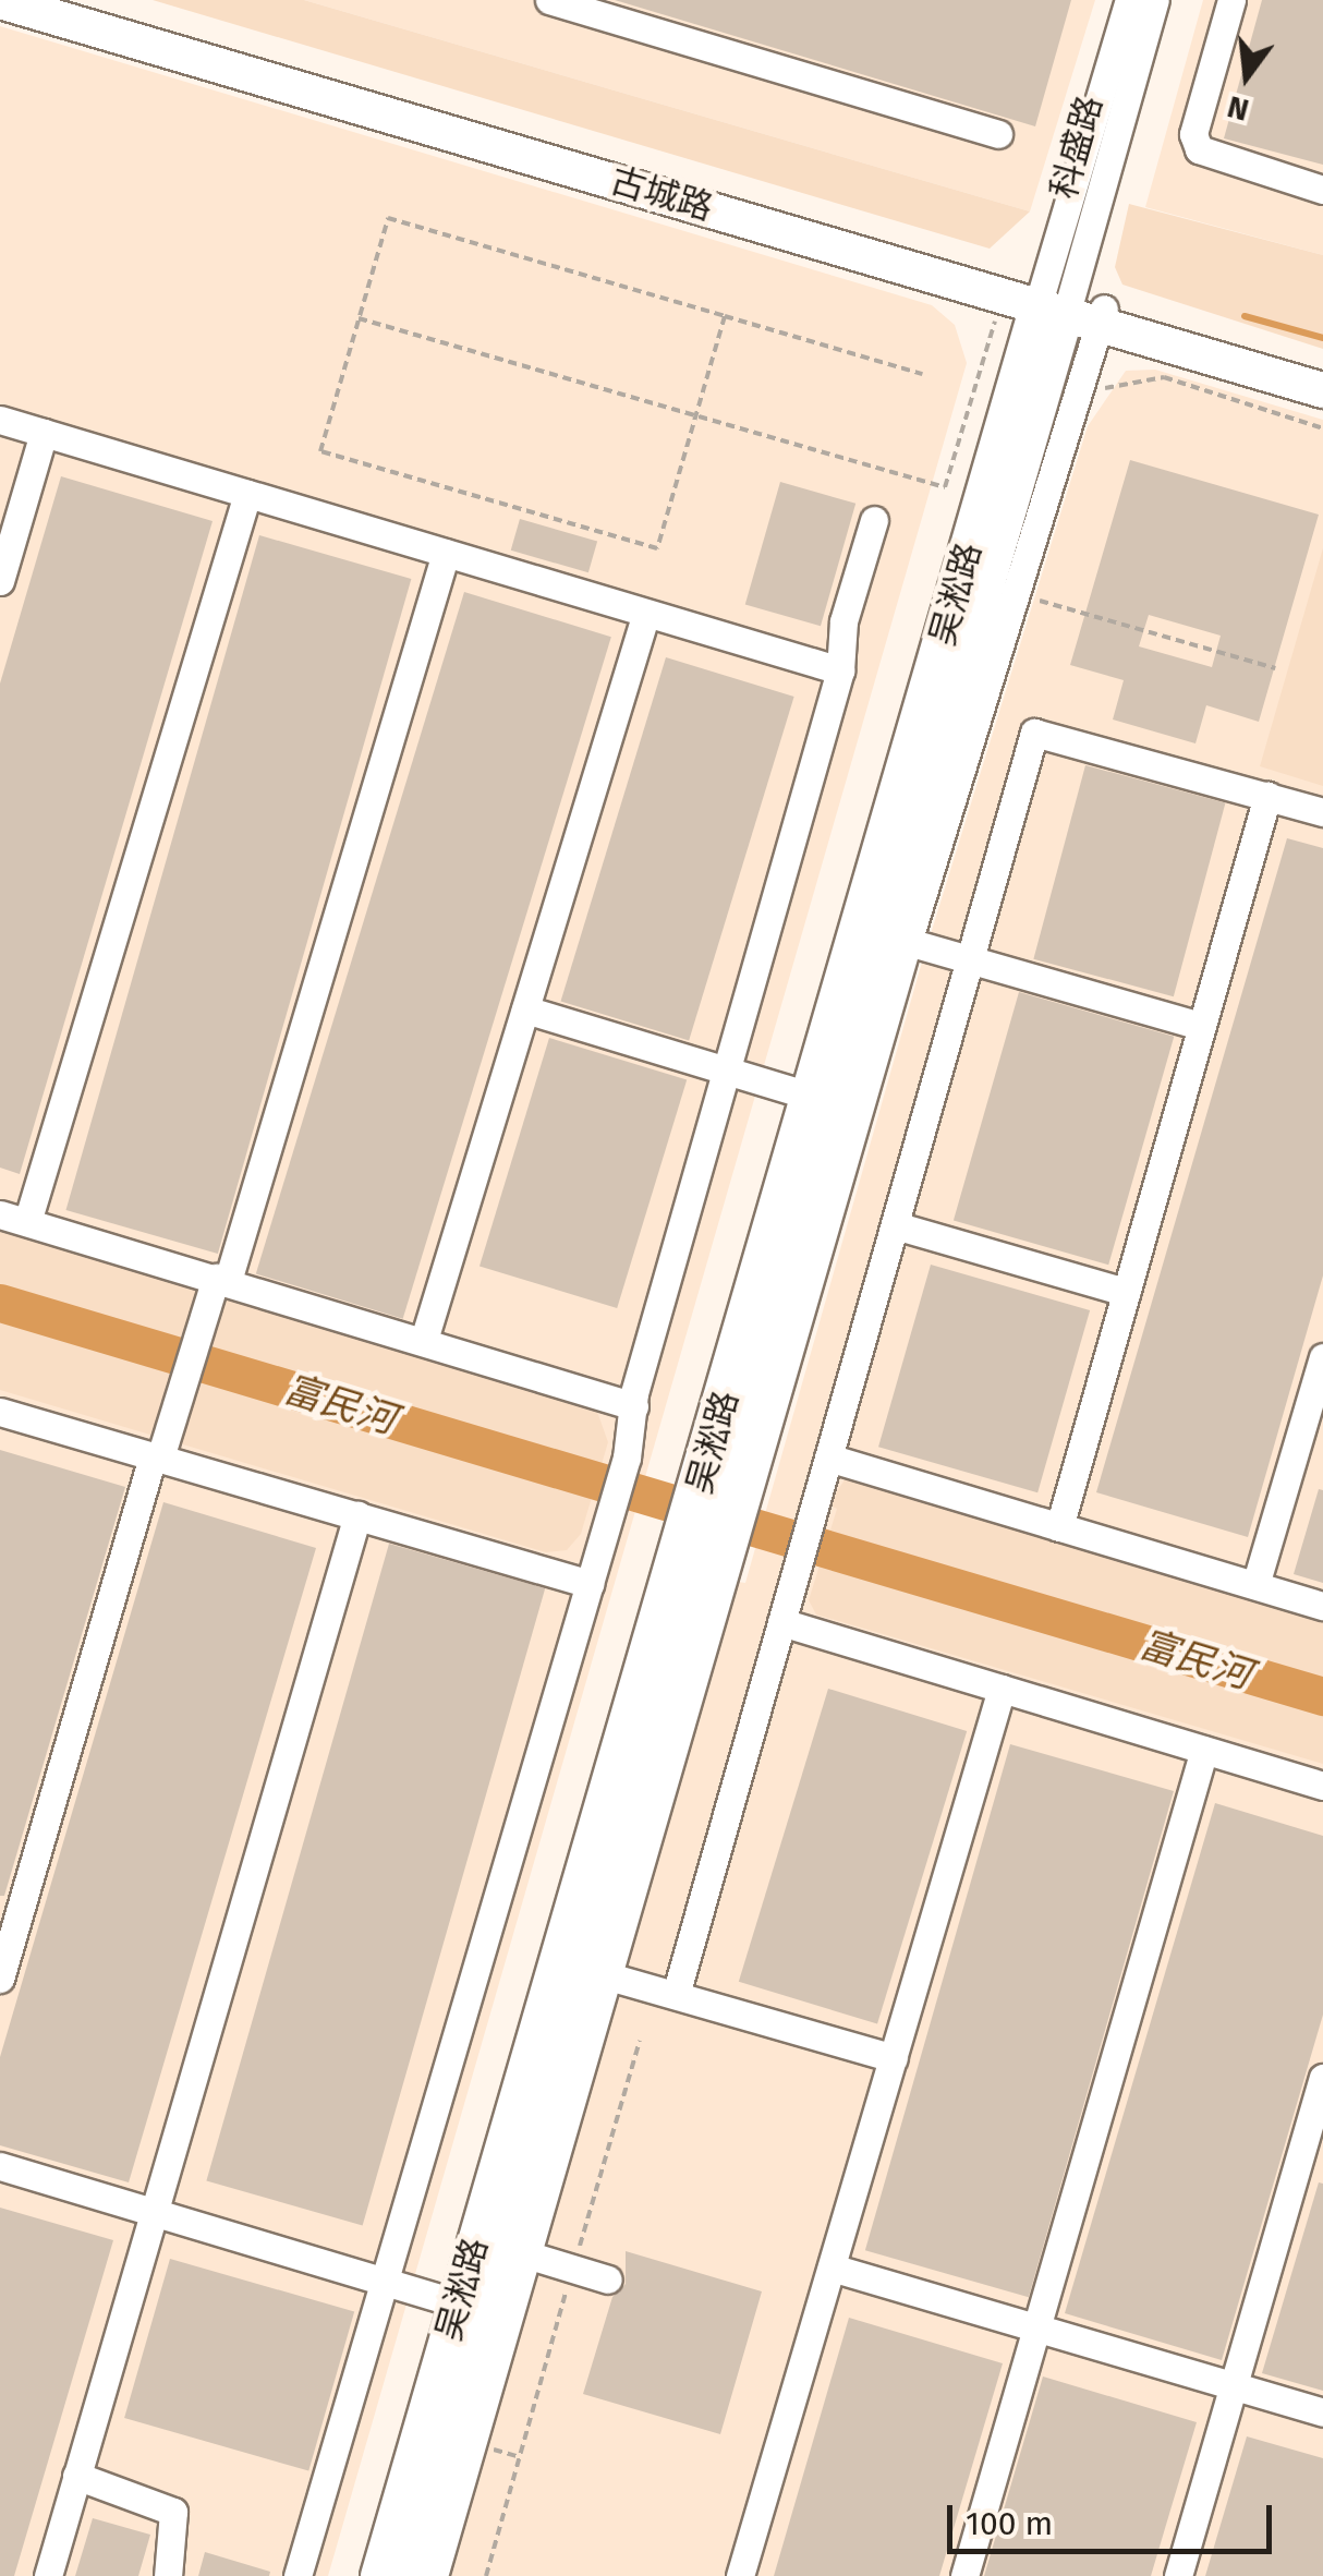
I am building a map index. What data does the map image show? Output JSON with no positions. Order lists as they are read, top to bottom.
{
  "streets": {
    "main road": ["古城路", "吴淞路"],
    "street": ["科盛路"]
  },
  "crossings": [
    ["科盛路", "古城路"],
    ["科盛路", "吴淞路"],
    ["古城路", "吴淞路"]
  ],
  "water": ["富民河"],
  "scale_bar": "100 m",
  "north": "bottom"
}
